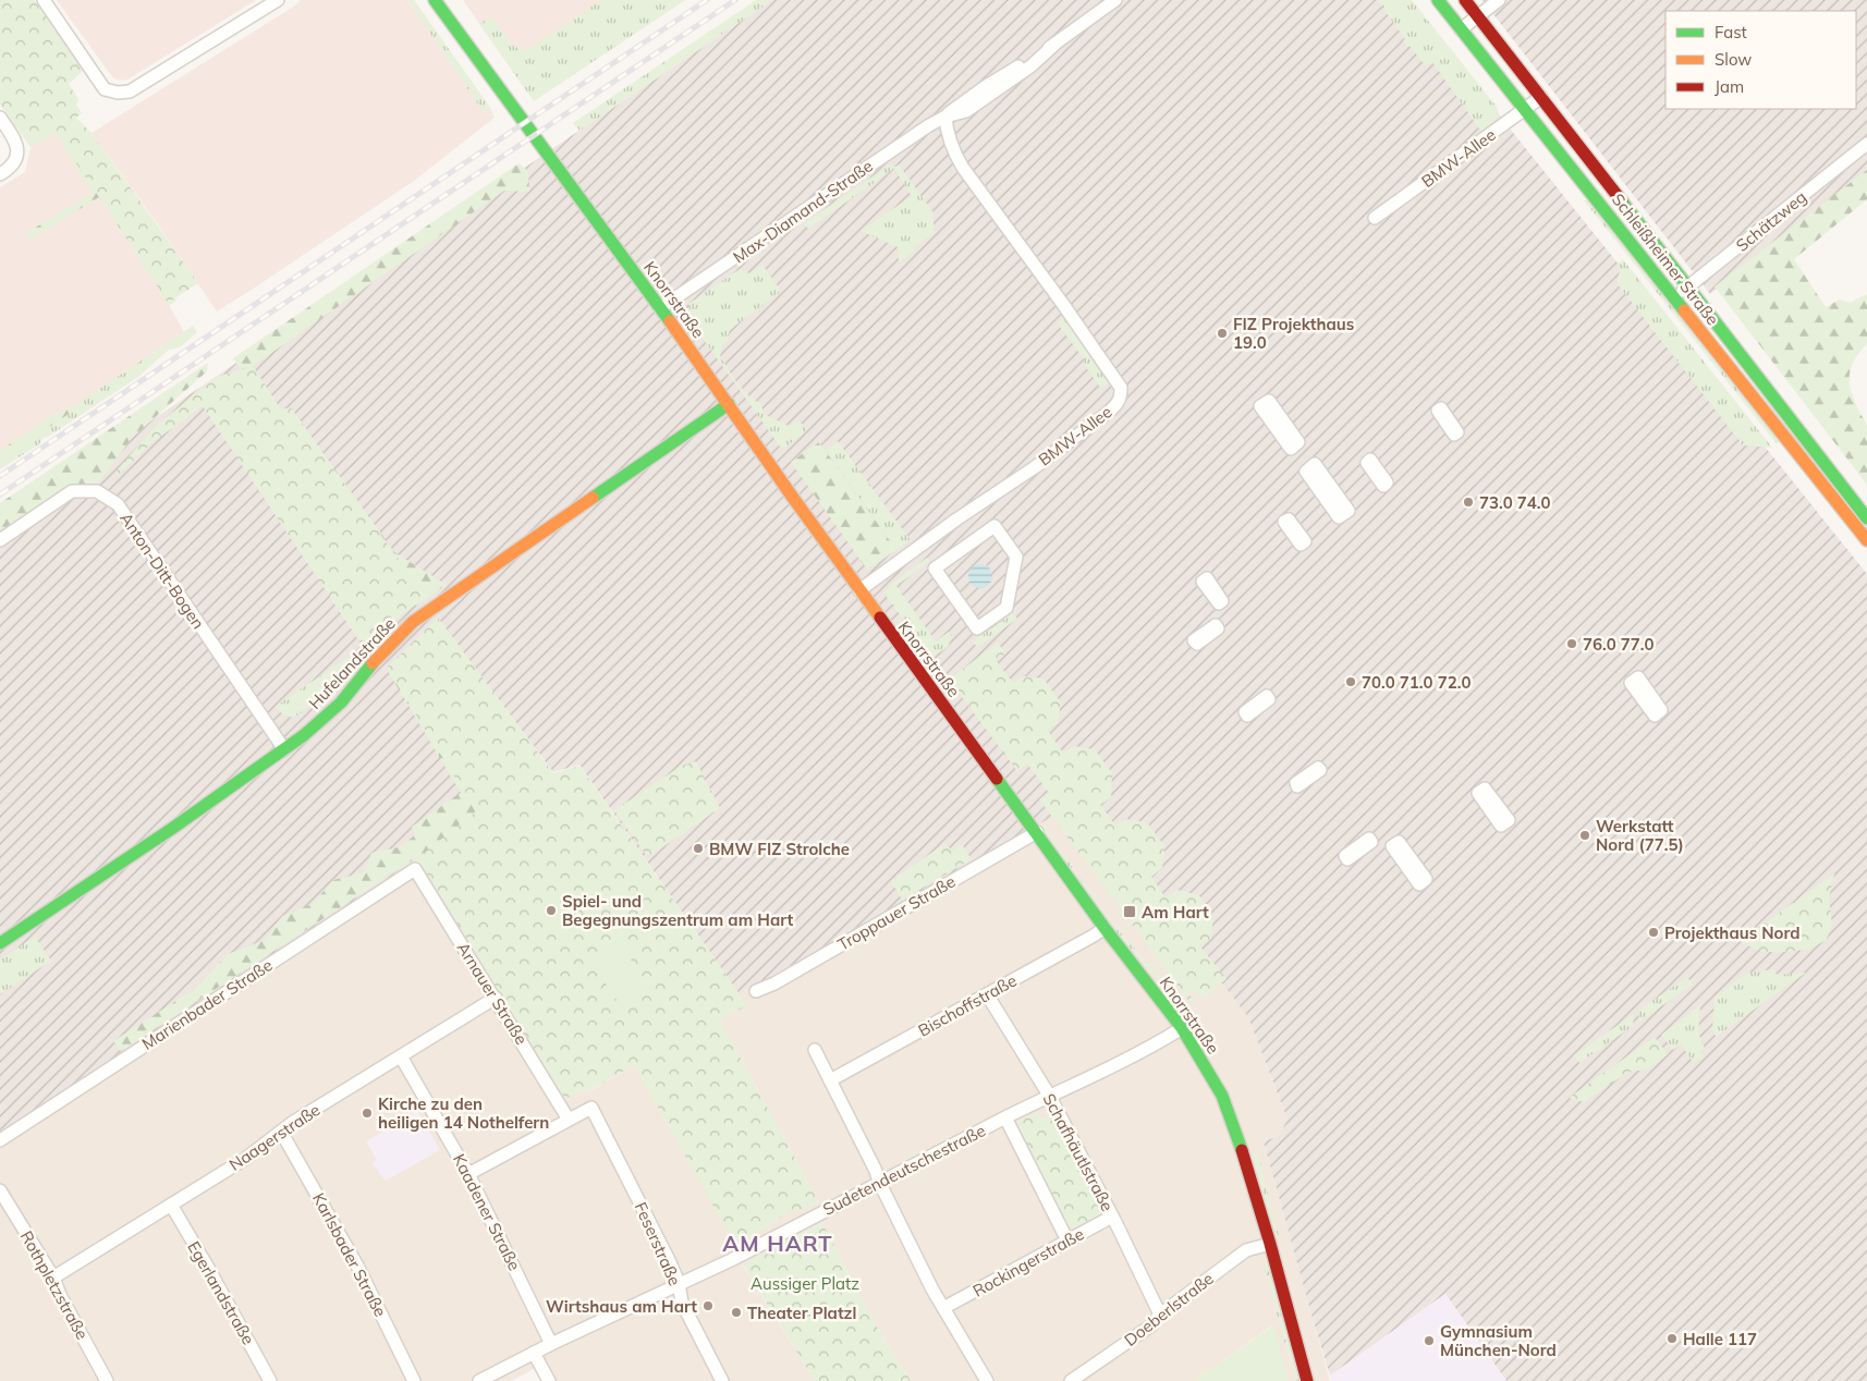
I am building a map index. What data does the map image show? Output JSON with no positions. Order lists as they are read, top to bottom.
{
  "streets": {
    "street": [
      "BMW-Allee",
      "Max-Diamand-Straße",
      "Schätzweg",
      "Schleißheimer Straße",
      "Knorrstraße",
      "Anton-Ditt-Bogen",
      "Hufelandstraße",
      "Troppauer Straße",
      "Arnauer Straße",
      "Marienbader Straße",
      "Bischoffstraße",
      "Naagerstraße",
      "Schafhäutlstraße",
      "Sudetendeutschestraße",
      "Kaadener Straße",
      "Feserstraße",
      "Karlsbader Straße",
      "Rockingerstraße",
      "Rothpletzstraße",
      "Egerlandstraße",
      "Doeberlstraße"
    ]
  },
  "crossings": [
    ["BMW-Allee", "Max-Diamand-Straße"],
    ["BMW-Allee", "Schleißheimer Straße"],
    ["BMW-Allee", "Knorrstraße"],
    ["Max-Diamand-Straße", "Knorrstraße"],
    ["Schätzweg", "Schleißheimer Straße"],
    ["Knorrstraße", "Hufelandstraße"],
    ["Knorrstraße", "Troppauer Straße"],
    ["Knorrstraße", "Bischoffstraße"],
    ["Knorrstraße", "Sudetendeutschestraße"],
    ["Knorrstraße", "Doeberlstraße"],
    ["Anton-Ditt-Bogen", "Hufelandstraße"],
    ["Arnauer Straße", "Marienbader Straße"],
    ["Arnauer Straße", "Naagerstraße"],
    ["Arnauer Straße", "Feserstraße"],
    ["Bischoffstraße", "Schafhäutlstraße"],
    ["Naagerstraße", "Kaadener Straße"],
    ["Naagerstraße", "Karlsbader Straße"],
    ["Naagerstraße", "Rothpletzstraße"],
    ["Naagerstraße", "Egerlandstraße"],
    ["Schafhäutlstraße", "Sudetendeutschestraße"],
    ["Schafhäutlstraße", "Rockingerstraße"],
    ["Schafhäutlstraße", "Doeberlstraße"],
    ["Sudetendeutschestraße", "Kaadener Straße"],
    ["Sudetendeutschestraße", "Feserstraße"]
  ],
  "districts": ["AM HART"],
  "parks": ["Aussiger Platz"],
  "places": {
    "other": [
      "FIZ Projekthaus 19.0",
      "73.0 74.0",
      "76.0 77.0",
      "70.0 71.0 72.0",
      "Werkstatt Nord (77.5)",
      "BMW FIZ Strolche",
      "Spiel- und Begegnungszentrum am Hart",
      "Projekthaus Nord",
      "Kirche zu den heiligen 14 Nothelfern",
      "Wirtshaus am Hart",
      "Theater Platzl",
      "Halle 117",
      "Gymnasium München-Nord"
    ],
    "transit": ["Am Hart"]
  },
  "legend": ["Fast", "Slow", "Jam"]
}
